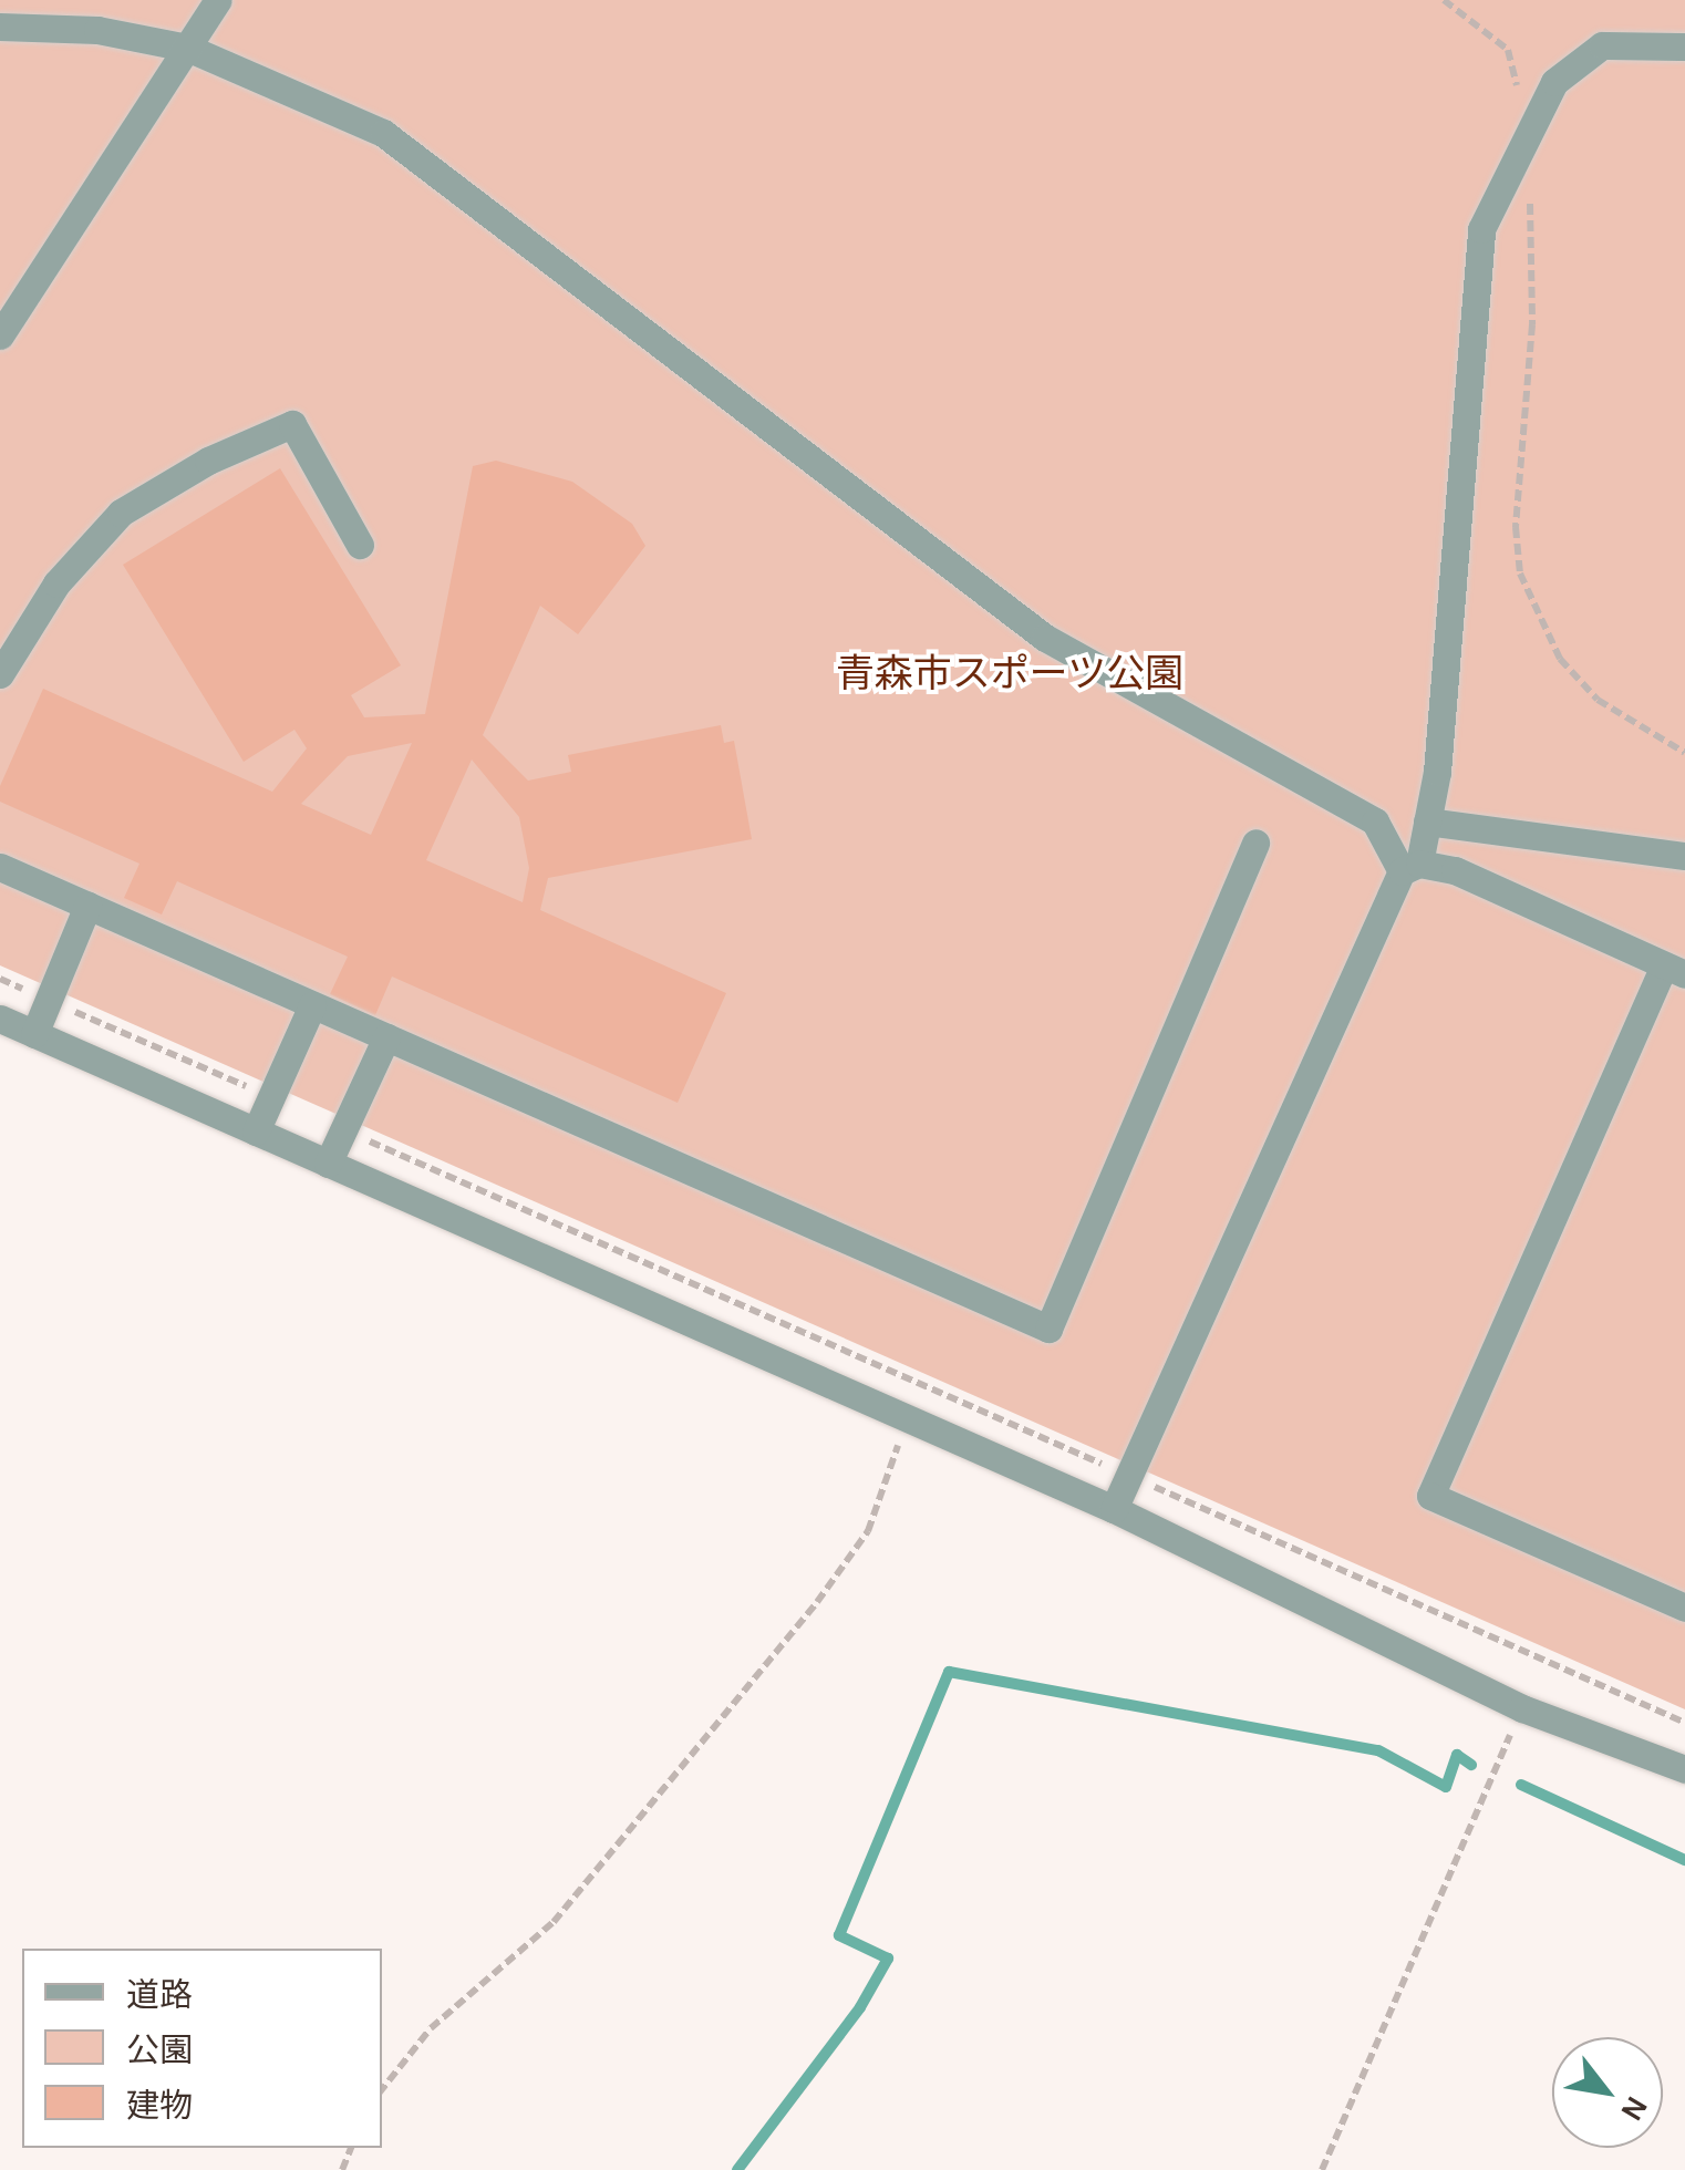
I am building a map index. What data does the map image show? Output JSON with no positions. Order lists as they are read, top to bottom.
{
  "parks": ["青森市スポーツ公園"],
  "legend": ["道路", "公園", "建物"],
  "north": "bottom right"
}
